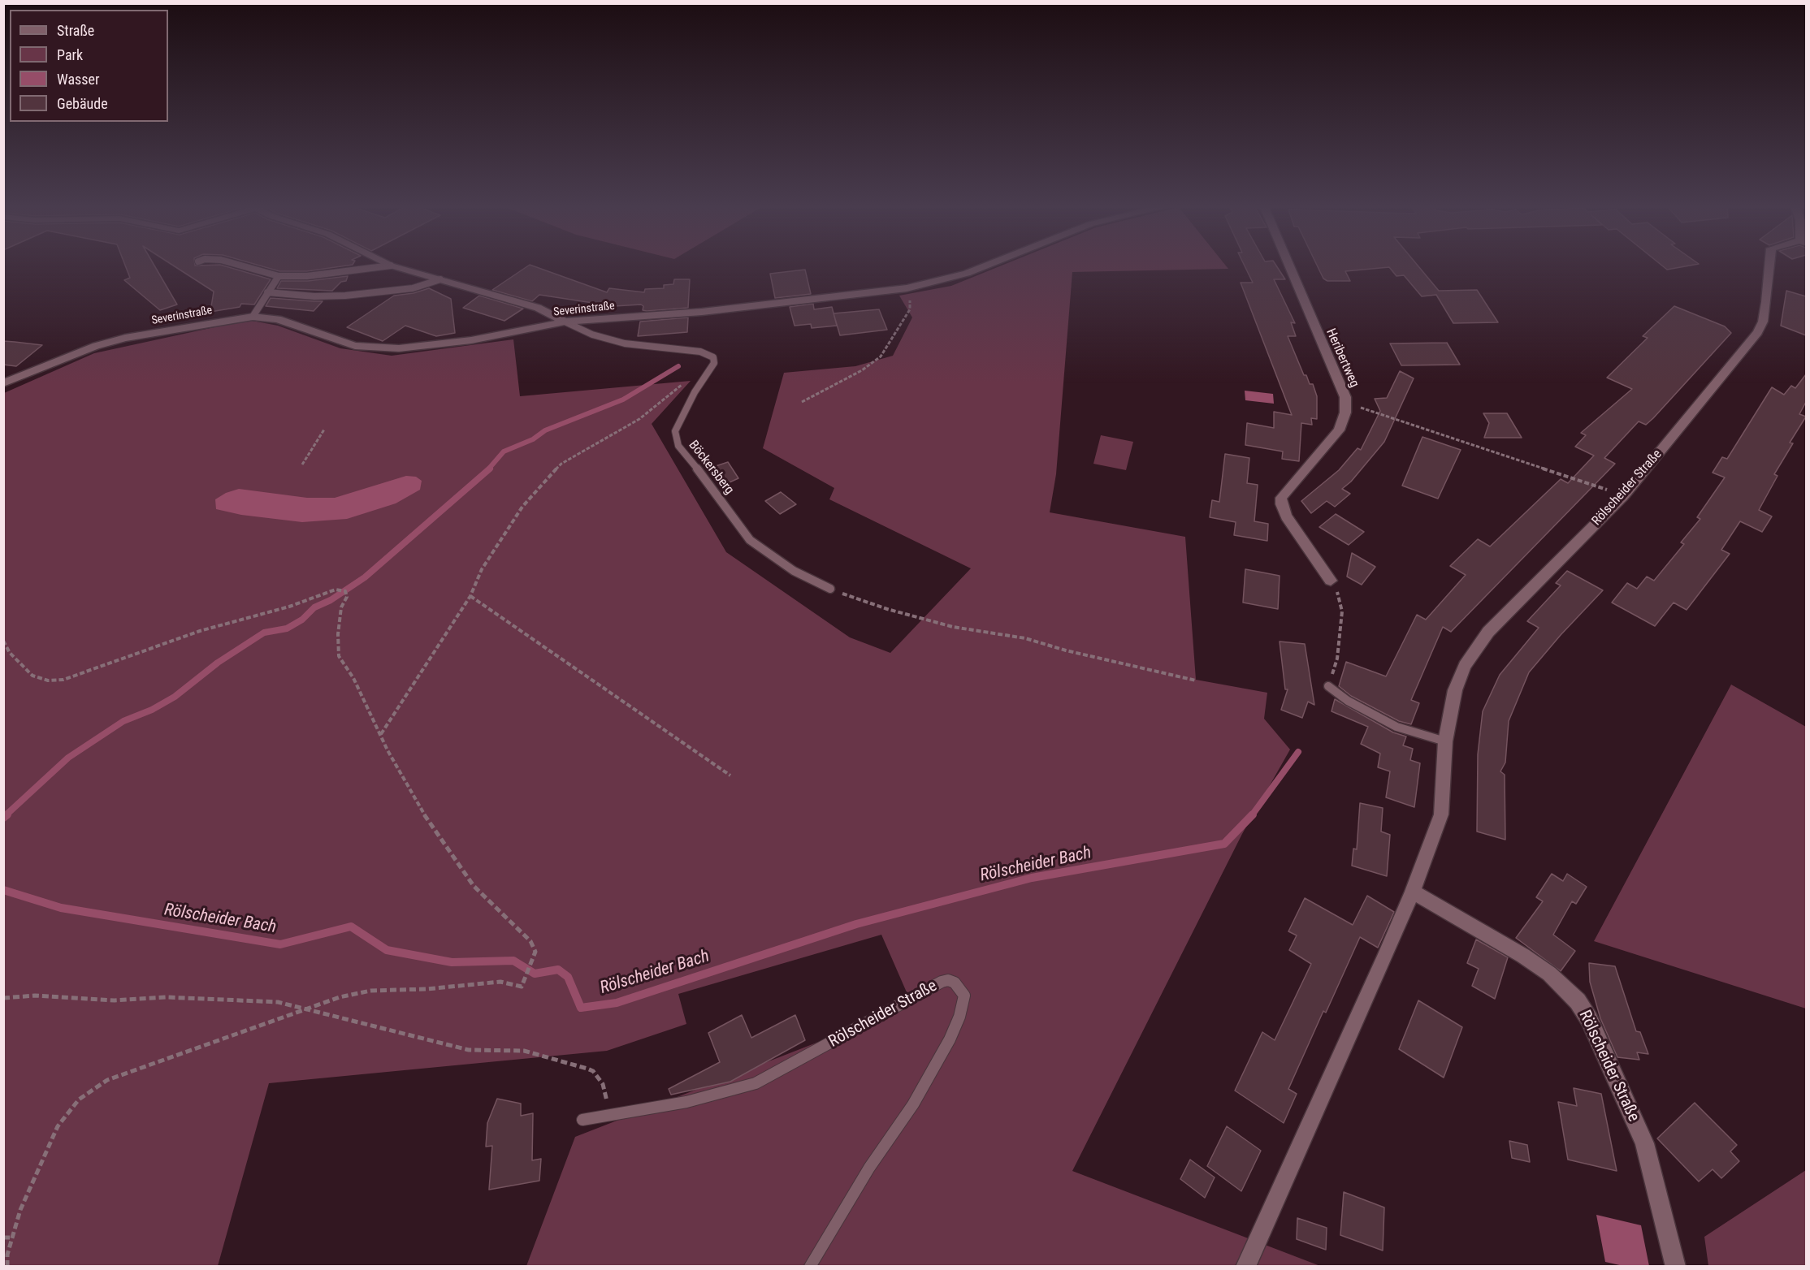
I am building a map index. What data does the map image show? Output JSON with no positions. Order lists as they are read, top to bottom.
{
  "streets": {
    "street": ["Severinstraße", "Heribertweg", "Rölscheider Straße"],
    "lane": ["Böckersberg"]
  },
  "crossings": [
    ["Severinstraße", "Böckersberg"]
  ],
  "water": ["Rölscheider Bach"],
  "legend": [
    "Straße",
    "Park",
    "Wasser",
    "Gebäude"
  ]
}
